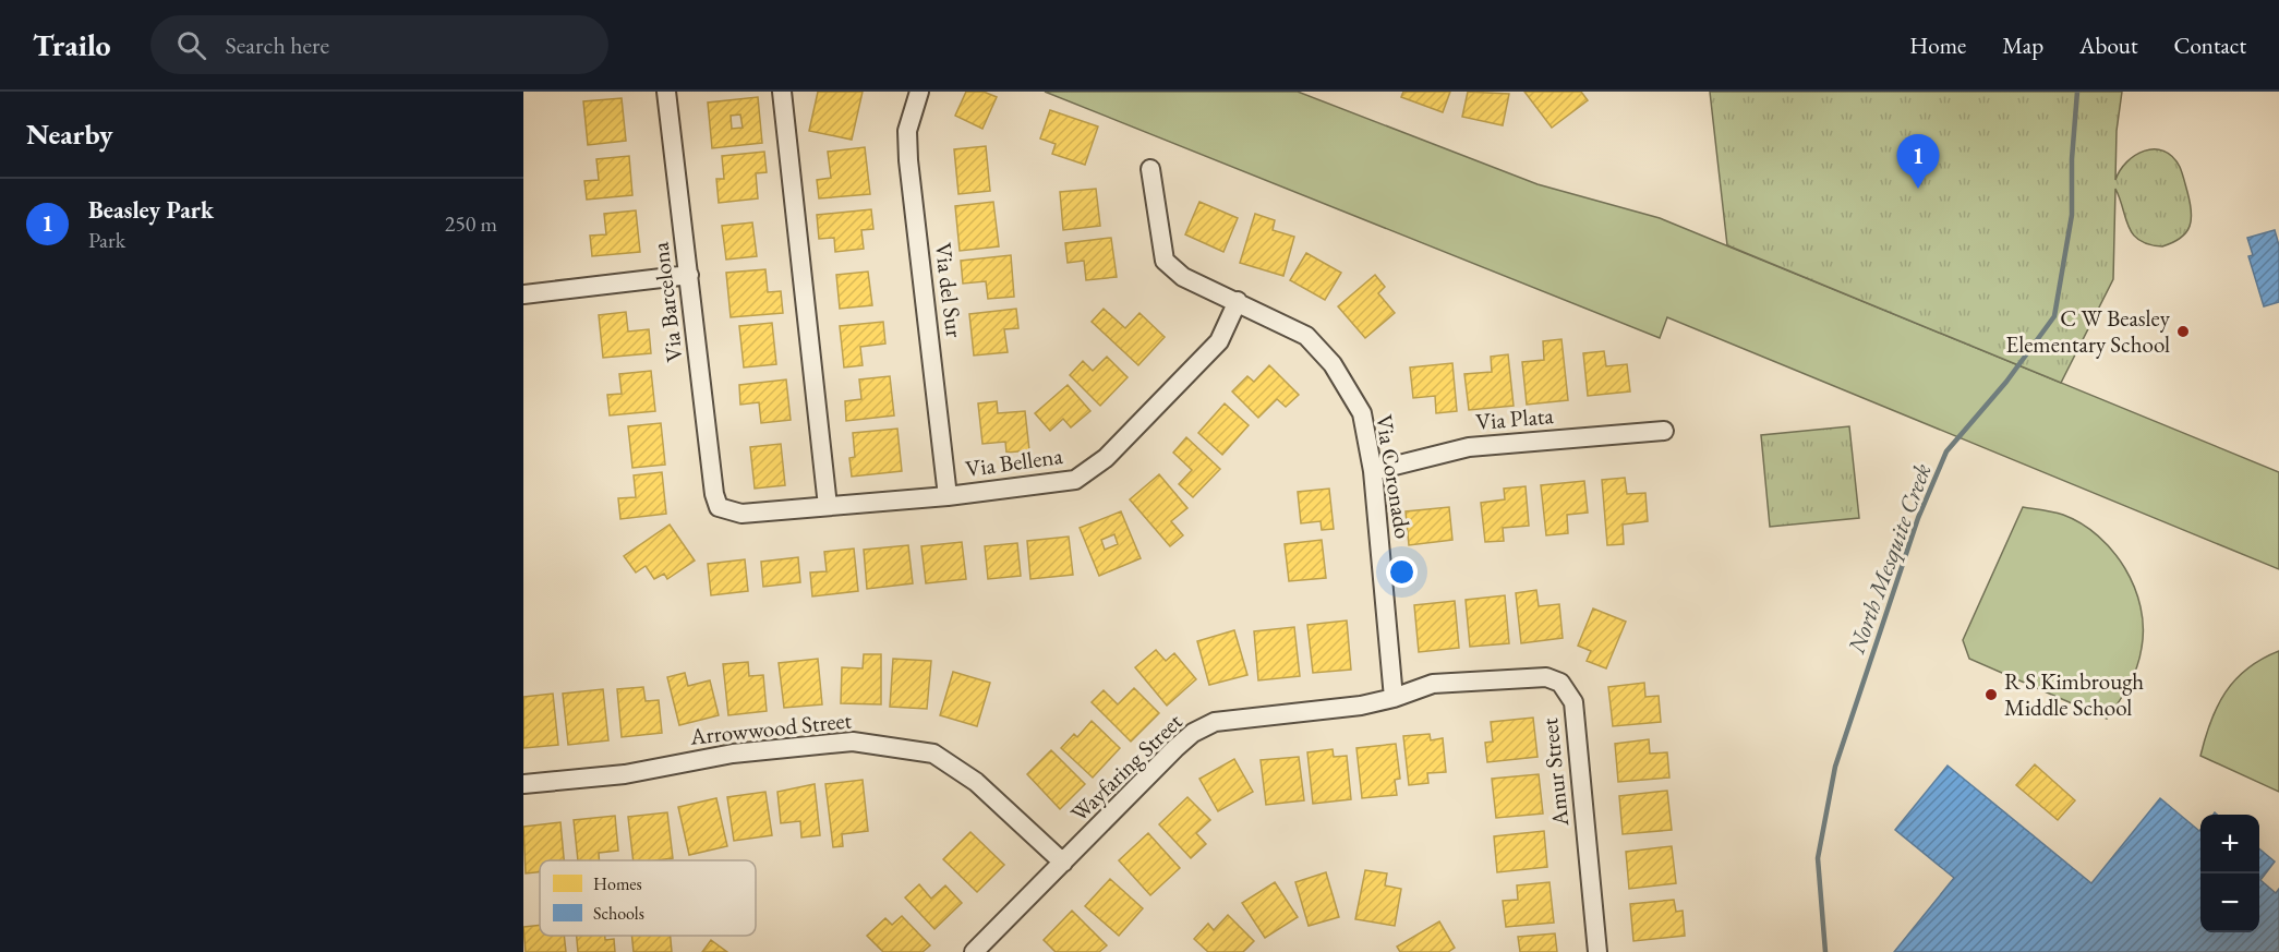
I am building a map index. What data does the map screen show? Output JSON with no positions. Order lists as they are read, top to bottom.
{
  "streets": {
    "street": [
      "Via del Sur",
      "Via Barcelona",
      "Via Plata",
      "Via Bellena",
      "Via Coronado",
      "Arrowwood Street",
      "Wayfaring Street",
      "Amur Street"
    ]
  },
  "crossings": [
    ["Via del Sur", "Via Bellena"],
    ["Via Barcelona", "Via Bellena"],
    ["Via Plata", "Via Coronado"],
    ["Via Bellena", "Via Coronado"],
    ["Via Coronado", "Wayfaring Street"],
    ["Via Coronado", "Amur Street"],
    ["Arrowwood Street", "Wayfaring Street"],
    ["Wayfaring Street", "Amur Street"]
  ],
  "water": ["North Mesquite Creek"],
  "places": ["C W Beasley Elementary School", "R S Kimbrough Middle School"],
  "legend": ["Homes", "Schools"],
  "page": {
    "header": "Trailo",
    "search": "Search here",
    "nav": [
      "Home",
      "Map",
      "About",
      "Contact"
    ],
    "heading": "Nearby",
    "pins": "1",
    "list": [
      {
        "mark": "1",
        "name": "Beasley Park",
        "note": "Park",
        "value": "250 m"
      }
    ],
    "map_buttons": ["+", "−"]
  }
}
